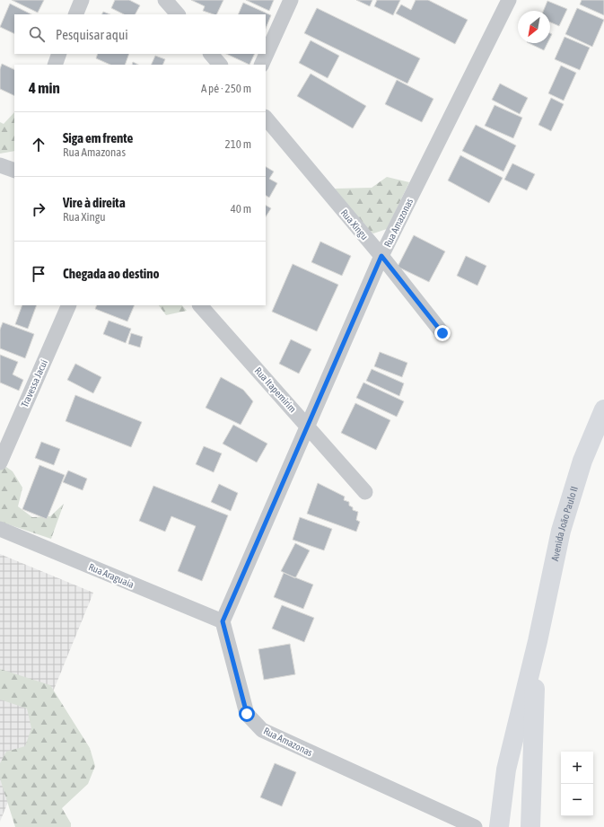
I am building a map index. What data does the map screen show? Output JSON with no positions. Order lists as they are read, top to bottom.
{
  "streets": {
    "main road": ["Avenida João Paulo II"],
    "street": [
      "Rua Amazonas",
      "Rua Xingu",
      "Travessa Jacui",
      "Rua Itapemirim",
      "Rua Araguaia"
    ]
  },
  "crossings": [
    ["Rua Amazonas", "Rua Xingu"],
    ["Rua Amazonas", "Rua Itapemirim"],
    ["Rua Amazonas", "Rua Araguaia"]
  ],
  "north": "bottom left",
  "page": {
    "search": "Pesquisar aqui",
    "heading": ["4 min", "A pé · 250 m"],
    "list": [
      ["Siga em frente", "Rua Amazonas", "210 m"],
      ["Vire à direita", "Rua Xingu", "40 m"],
      "Chegada ao destino"
    ],
    "map_buttons": ["+", "−"]
  }
}
